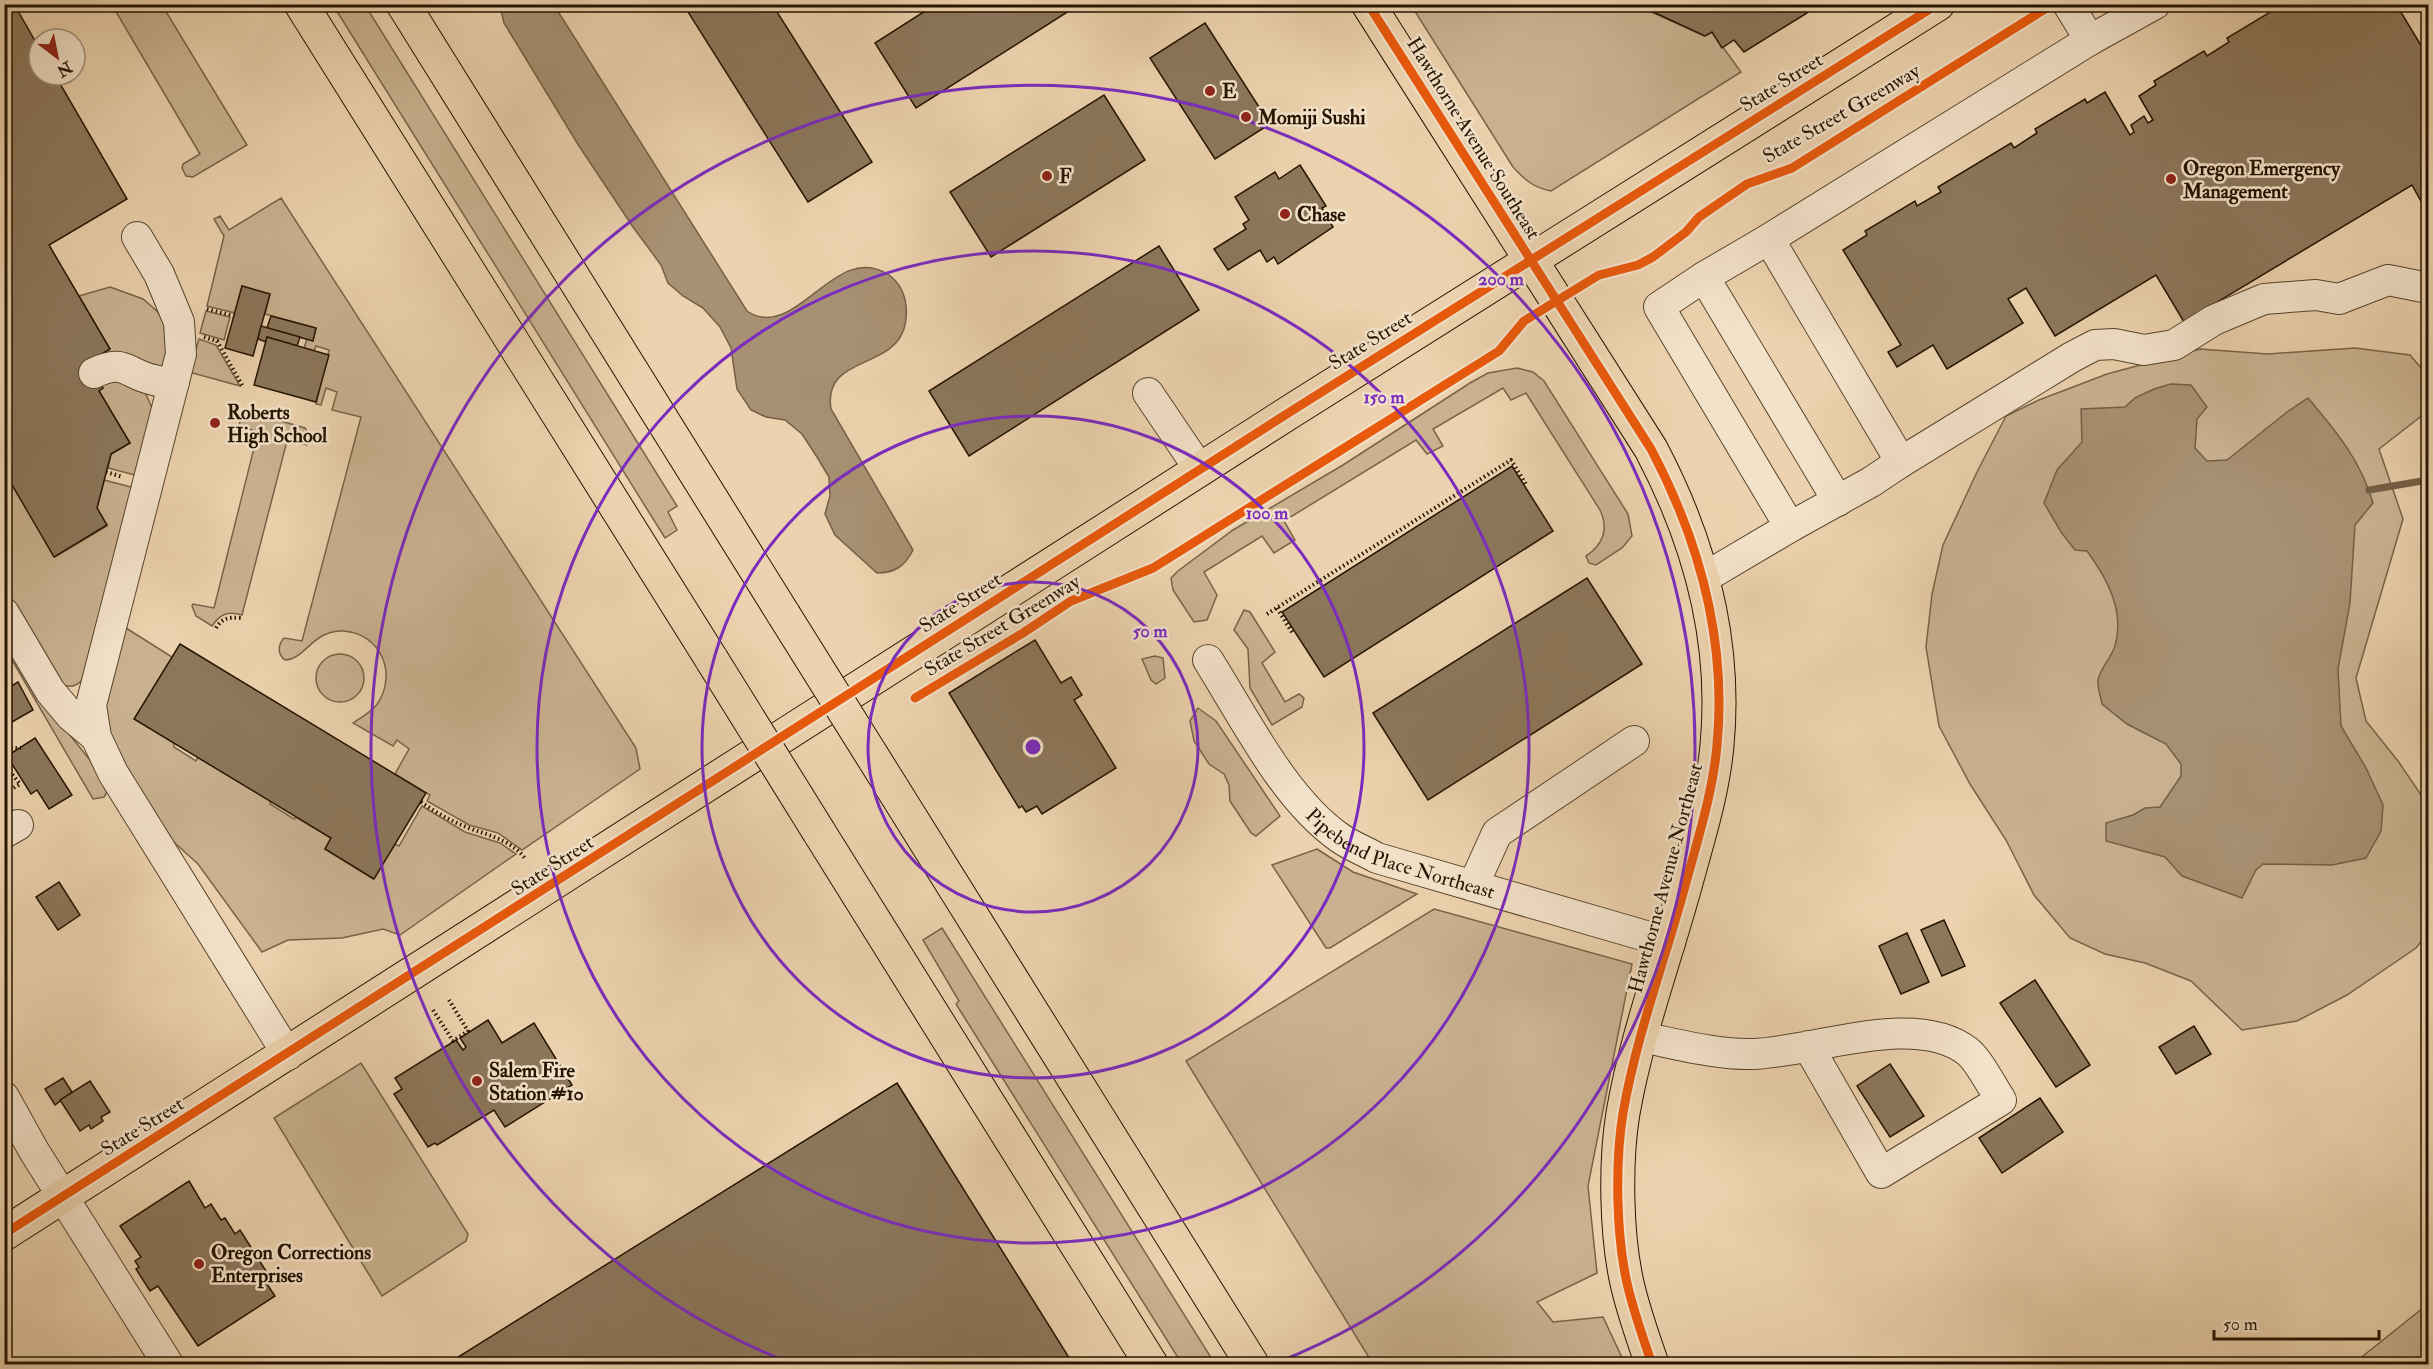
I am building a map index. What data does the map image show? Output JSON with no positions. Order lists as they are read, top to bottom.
{
  "streets": {
    "main road": ["State Street", "Hawthorne Avenue Southeast", "Hawthorne Avenue Northeast"],
    "street": ["Pipebend Place Northeast"],
    "cycle path": ["State Street Greenway"]
  },
  "crossings": [
    ["State Street", "Hawthorne Avenue Southeast"],
    ["State Street", "Hawthorne Avenue Northeast"],
    ["Hawthorne Avenue Southeast", "Hawthorne Avenue Northeast"],
    ["Pipebend Place Northeast", "Hawthorne Avenue Northeast"]
  ],
  "places": [
    "E",
    "Momiji Sushi",
    "F",
    "Oregon Emergency Management",
    "Chase",
    "Roberts High School",
    "Salem Fire Station #10",
    "Oregon Corrections Enterprises"
  ],
  "scale_bar": "50 m",
  "north": "bottom right",
  "rings": [
    "200 m",
    "150 m",
    "100 m",
    "50 m"
  ]
}
